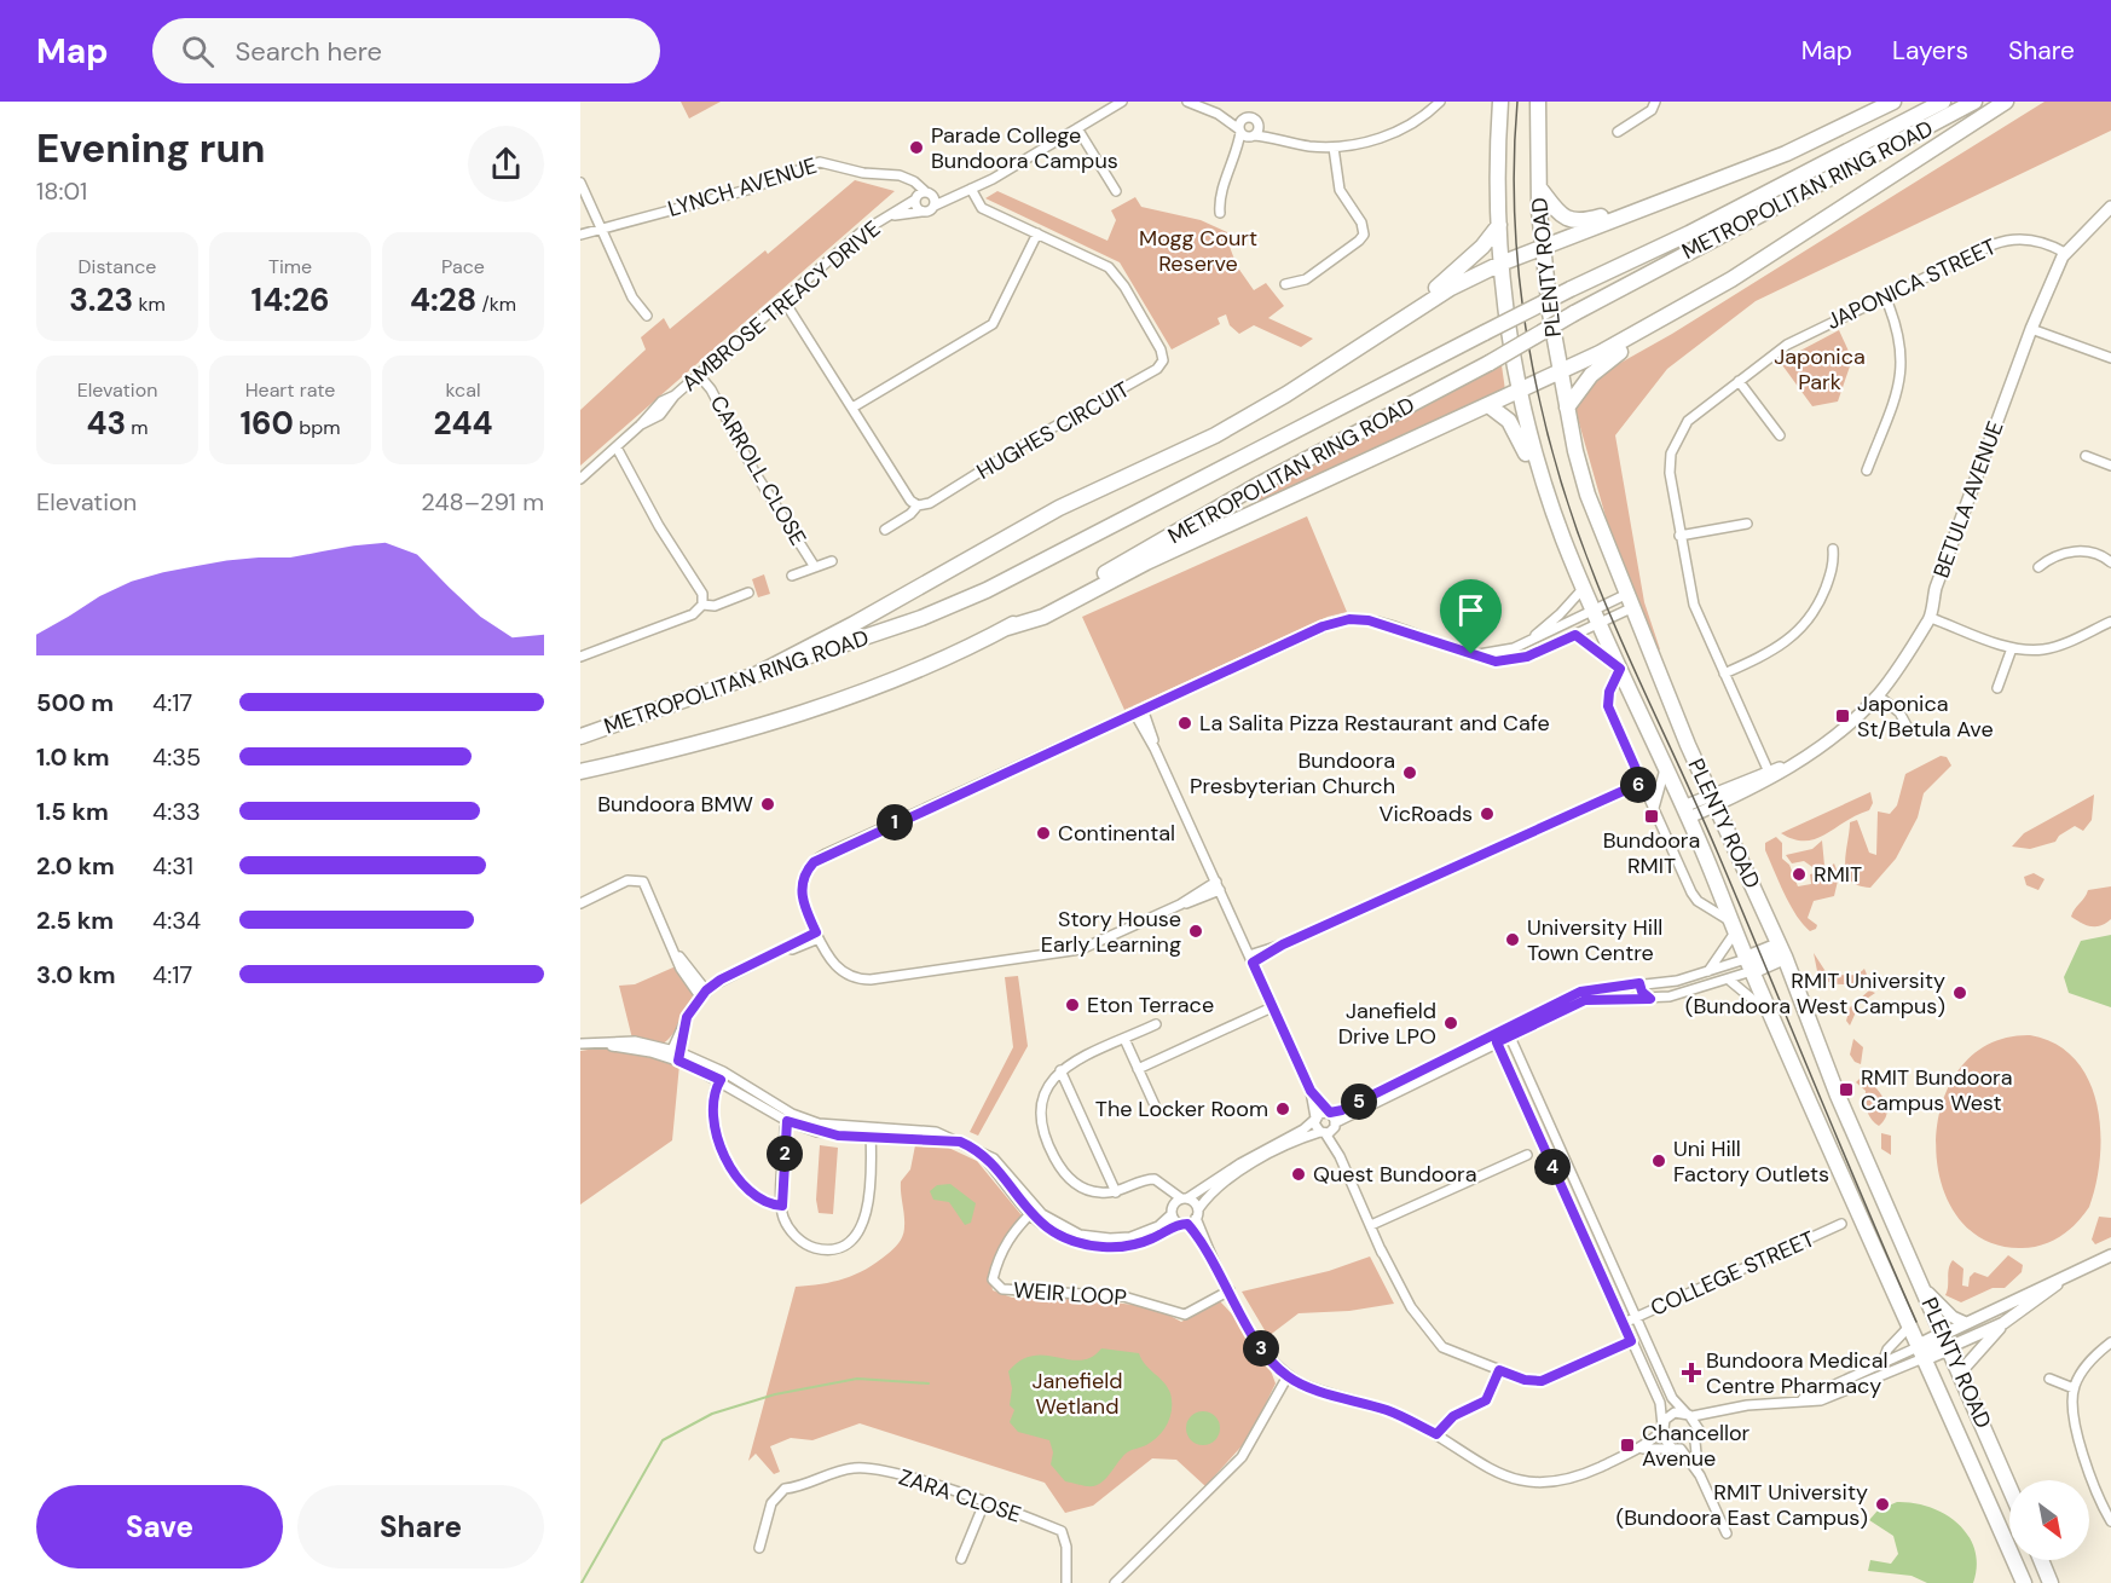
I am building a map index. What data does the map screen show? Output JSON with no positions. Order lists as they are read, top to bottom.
{
  "streets": {
    "highway": ["METROPOLITAN RING ROAD", "PLENTY ROAD"],
    "street": [
      "LYNCH AVENUE",
      "JAPONICA STREET",
      "AMBROSE TREACY DRIVE",
      "HUGHES CIRCUIT",
      "CARROLL CLOSE",
      "BETULA AVENUE",
      "COLLEGE STREET",
      "WEIR LOOP",
      "ZARA CLOSE"
    ]
  },
  "crossings": [
    ["PLENTY ROAD", "BETULA AVENUE"],
    ["JAPONICA STREET", "BETULA AVENUE"],
    ["AMBROSE TREACY DRIVE", "CARROLL CLOSE"]
  ],
  "parks": ["Mogg Court Reserve", "Japonica Park", "Janefield Wetland"],
  "places": {
    "other": [
      "Parade College Bundoora Campus",
      "La Salita Pizza Restaurant and Cafe",
      "Bundoora Presbyterian Church",
      "Bundoora BMW",
      "VicRoads",
      "Continental",
      "RMIT",
      "Story House Early Learning",
      "University Hill Town Centre",
      "RMIT University (Bundoora West Campus)",
      "Eton Terrace",
      "Janefield Drive LPO",
      "The Locker Room",
      "Uni Hill Factory Outlets",
      "Quest Bundoora",
      "RMIT University (Bundoora East Campus)"
    ],
    "transit": [
      "Japonica St/Betula Ave",
      "Bundoora RMIT",
      "RMIT Bundoora Campus West",
      "Chancellor Avenue"
    ],
    "health": ["Bundoora Medical Centre Pharmacy"]
  },
  "north": "bottom right",
  "page": {
    "header": "Map",
    "search": "Search here",
    "nav": ["Map", "Layers", "Share"],
    "heading": ["Evening run", "18:01"],
    "stats": [
      ["Distance", "3.23 km"],
      ["Time", "14:26"],
      ["Pace", "4:28 /km"],
      ["Elevation", "43 m"],
      ["Heart rate", "160 bpm"],
      ["kcal", "244"]
    ],
    "chart": ["Elevation", "248–291 m"],
    "list": [
      {
        "name": "500 m",
        "note": "4:17"
      },
      {
        "name": "1.0 km",
        "note": "4:35"
      },
      {
        "name": "1.5 km",
        "note": "4:33"
      },
      {
        "name": "2.0 km",
        "note": "4:31"
      },
      {
        "name": "2.5 km",
        "note": "4:34"
      },
      {
        "name": "3.0 km",
        "note": "4:17"
      }
    ],
    "pins": [
      "6",
      "1",
      "5",
      "2",
      "4",
      "3"
    ],
    "buttons": ["Save", "Share"]
  }
}
